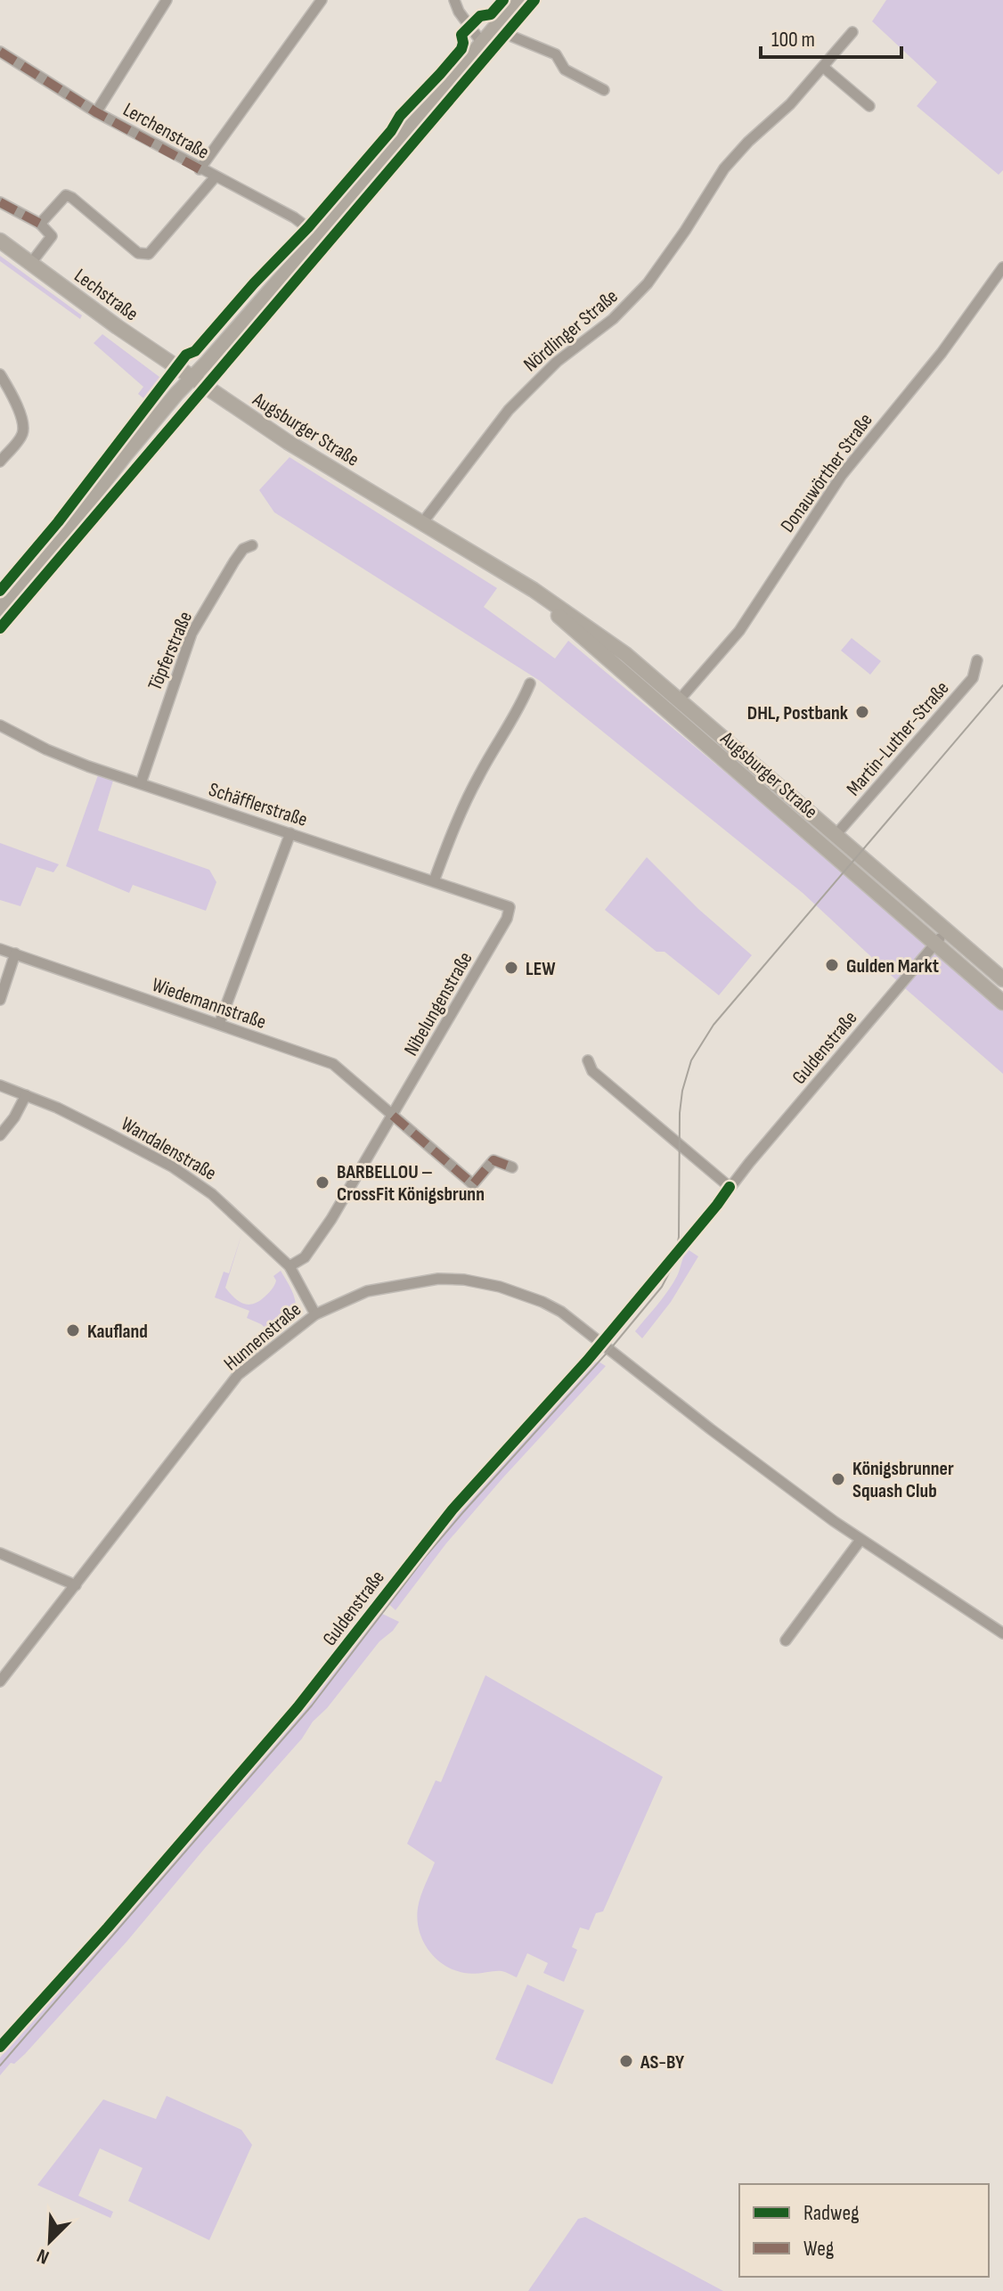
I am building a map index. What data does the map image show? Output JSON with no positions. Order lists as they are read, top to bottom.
{
  "streets": {
    "street": [
      "Lerchenstraße",
      "Lechstraße",
      "Nördlinger Straße",
      "Augsburger Straße",
      "Donauwörther Straße",
      "Töpferstraße",
      "Martin-Luther-Straße",
      "Schäfflerstraße",
      "Wiedemannstraße",
      "Nibelungenstraße",
      "Guldenstraße",
      "Wandalenstraße",
      "Hunnenstraße"
    ]
  },
  "crossings": [
    ["Lechstraße", "Augsburger Straße"],
    ["Nördlinger Straße", "Augsburger Straße"],
    ["Augsburger Straße", "Donauwörther Straße"],
    ["Augsburger Straße", "Martin-Luther-Straße"],
    ["Augsburger Straße", "Guldenstraße"],
    ["Töpferstraße", "Schäfflerstraße"],
    ["Schäfflerstraße", "Nibelungenstraße"],
    ["Wiedemannstraße", "Nibelungenstraße"],
    ["Nibelungenstraße", "Wandalenstraße"],
    ["Guldenstraße", "Hunnenstraße"],
    ["Wandalenstraße", "Hunnenstraße"]
  ],
  "places": [
    "DHL, Postbank",
    "Gulden Markt",
    "LEW",
    "BARBELLOU – CrossFit Königsbrunn",
    "Kaufland",
    "Königsbrunner Squash Club",
    "AS-BY"
  ],
  "legend": ["Radweg", "Weg"],
  "scale_bar": "100 m",
  "north": "bottom left"
}
